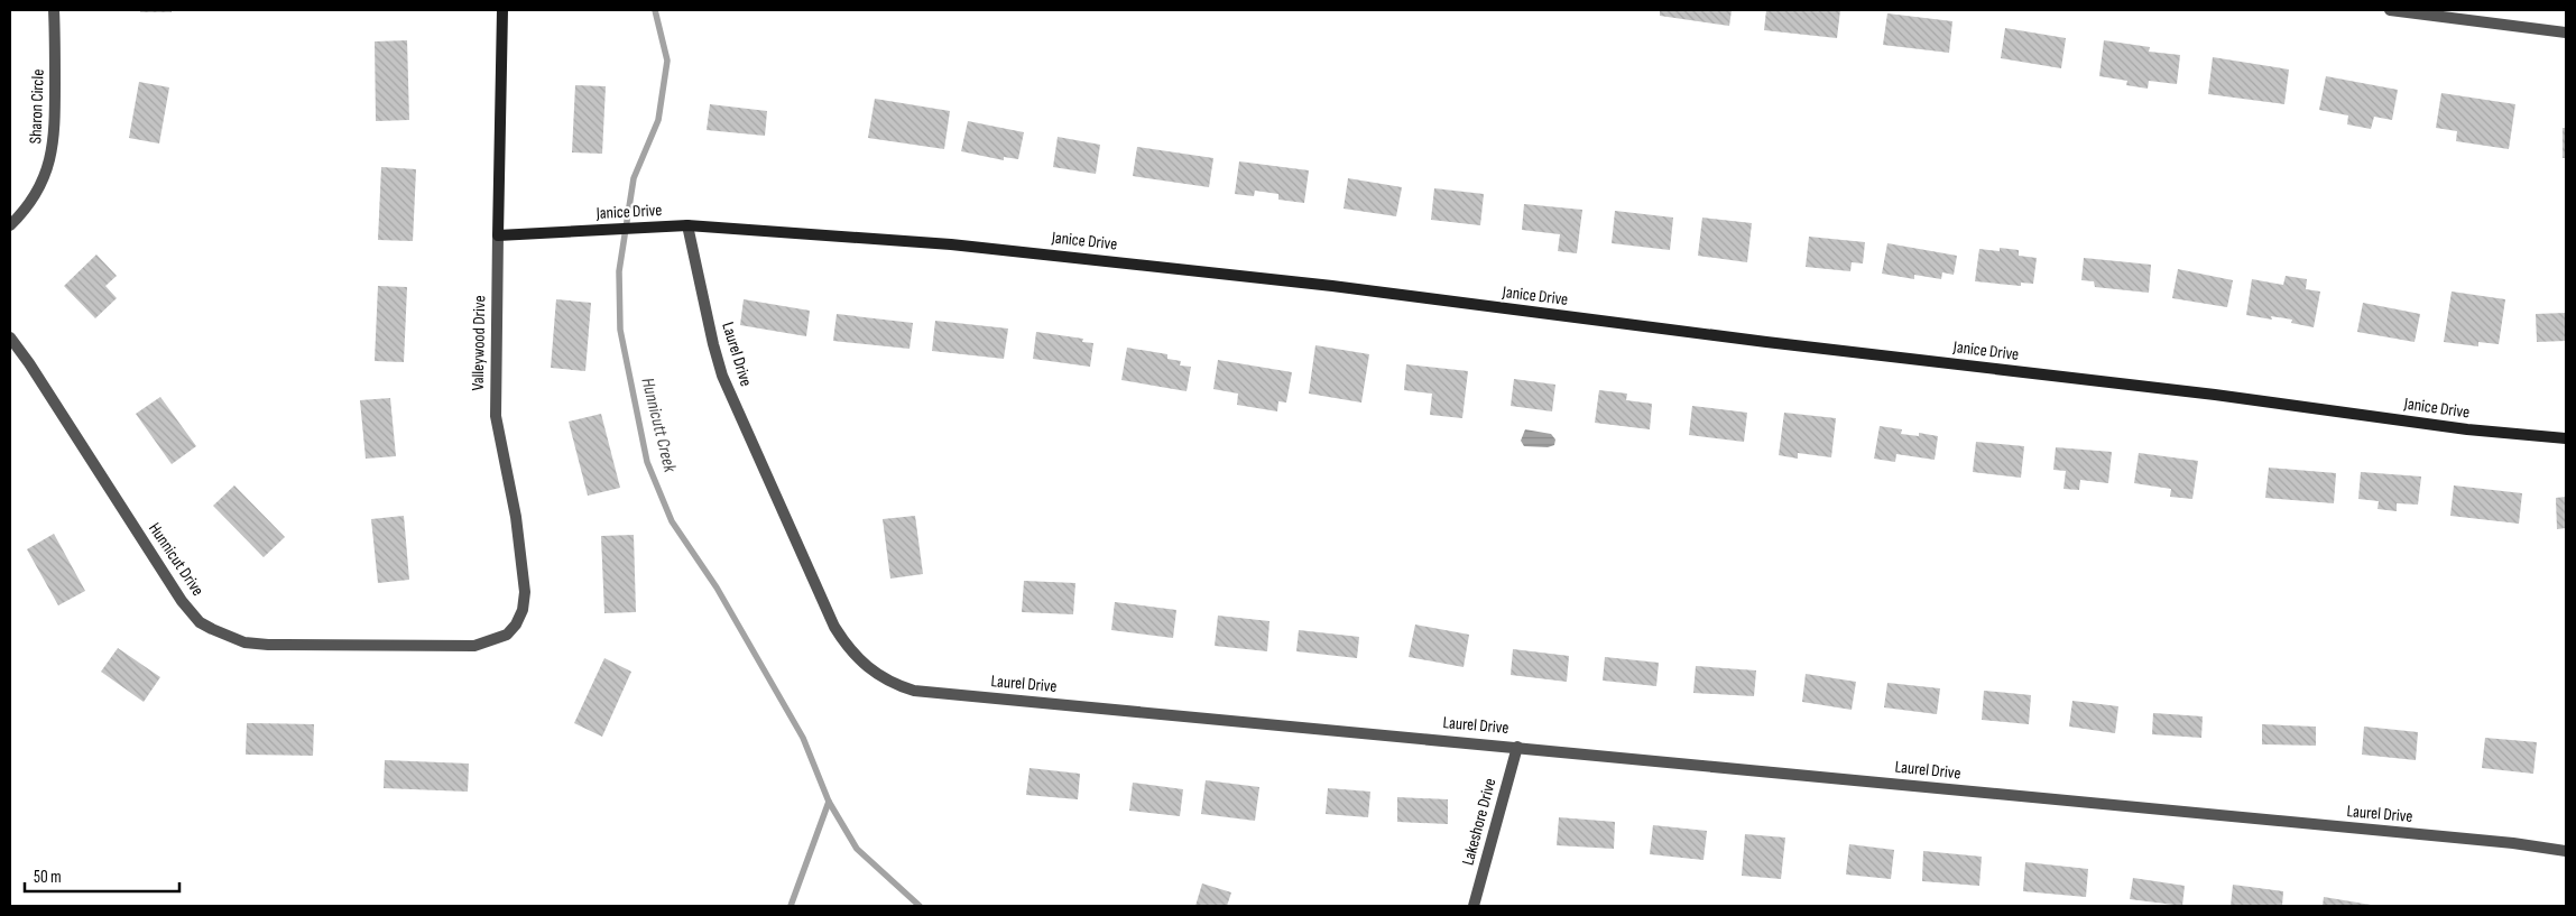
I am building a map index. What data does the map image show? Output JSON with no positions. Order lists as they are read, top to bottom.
{
  "streets": {
    "street": [
      "Sharon Circle",
      "Janice Drive",
      "Valleywood Drive",
      "Laurel Drive",
      "Hunnicut Drive",
      "Lakeshore Drive"
    ]
  },
  "crossings": [
    ["Janice Drive", "Valleywood Drive"],
    ["Janice Drive", "Laurel Drive"],
    ["Valleywood Drive", "Hunnicut Drive"],
    ["Laurel Drive", "Lakeshore Drive"]
  ],
  "water": ["Hunnicutt Creek"],
  "scale_bar": "50 m"
}
